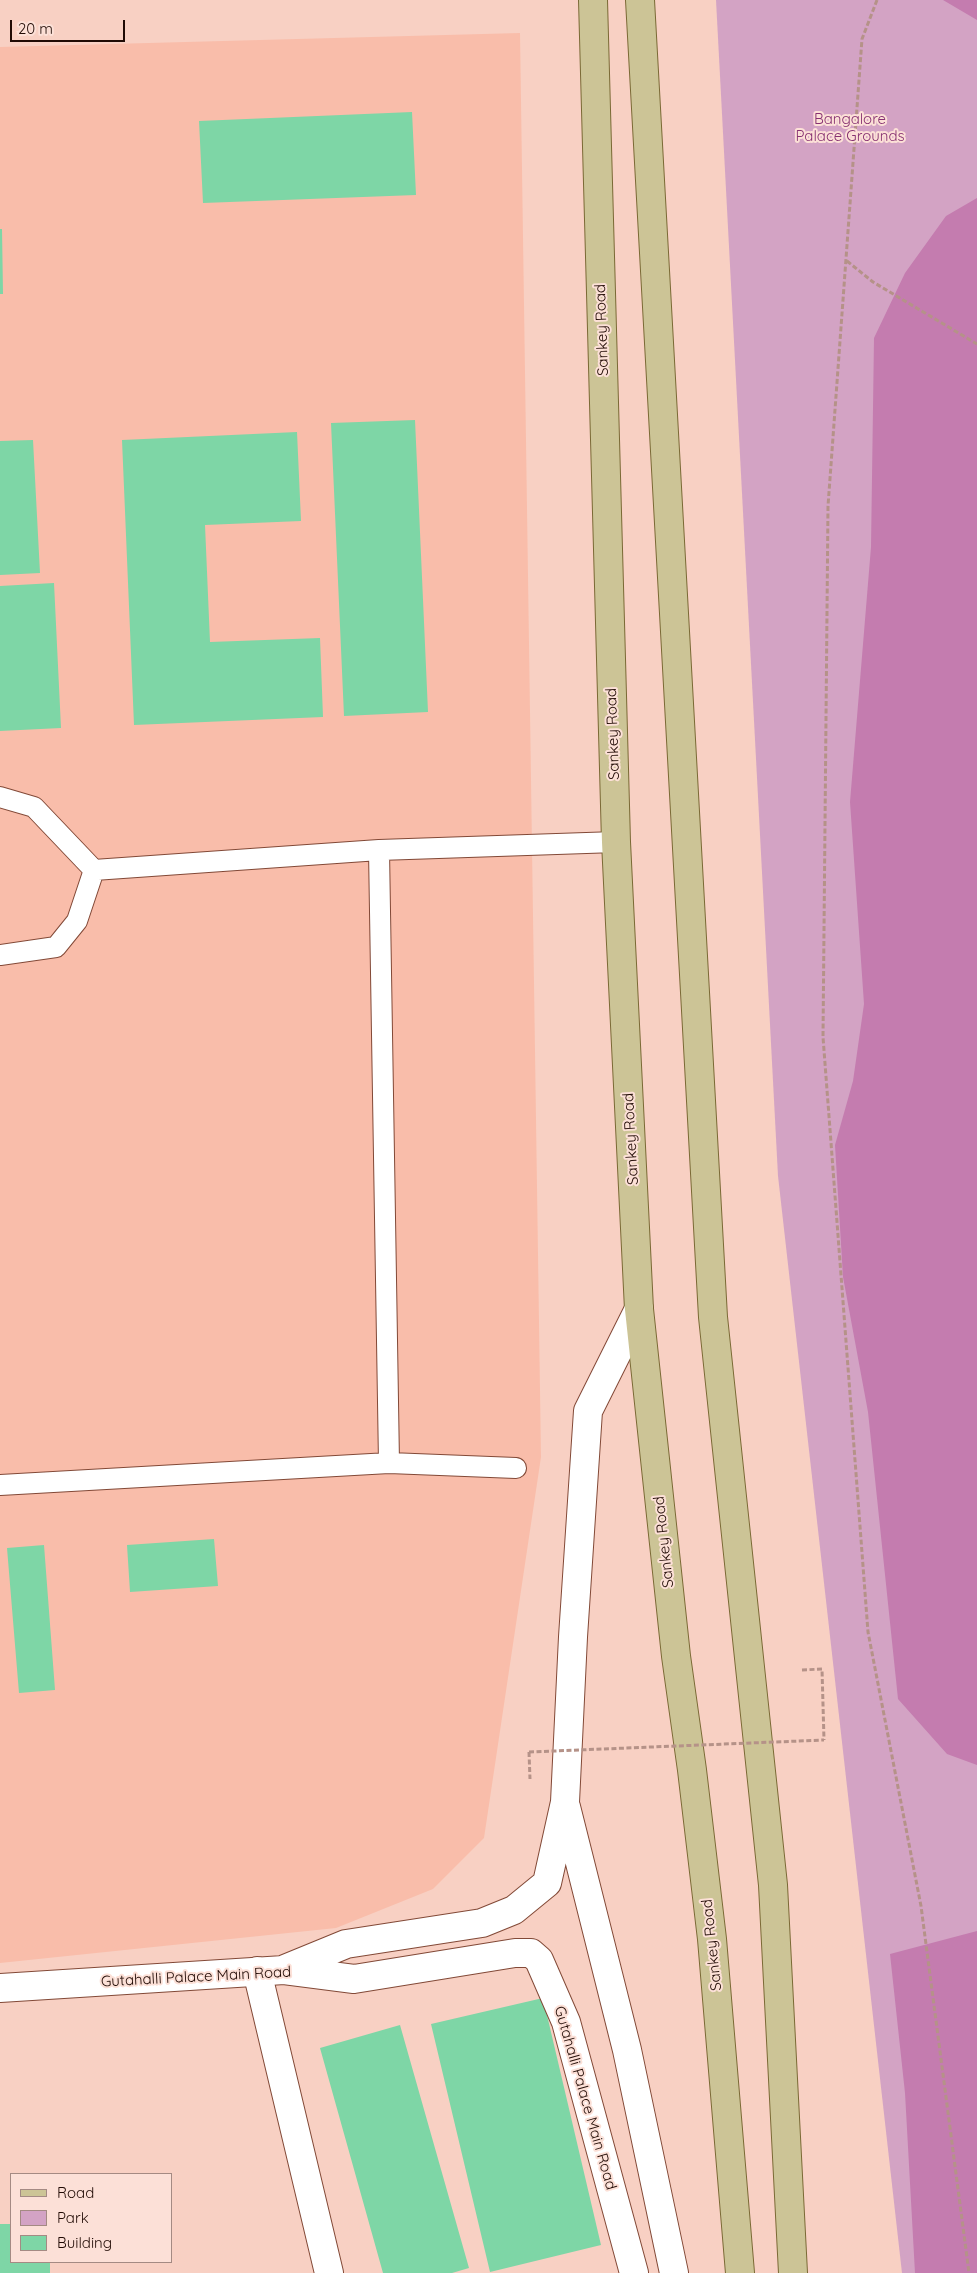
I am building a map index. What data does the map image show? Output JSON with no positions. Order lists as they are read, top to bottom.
{
  "streets": {
    "main road": ["Sankey Road"],
    "street": ["Gutahalli Palace Main Road"]
  },
  "parks": ["Bangalore Palace Grounds"],
  "legend": ["Road", "Park", "Building"],
  "scale_bar": "20 m"
}
